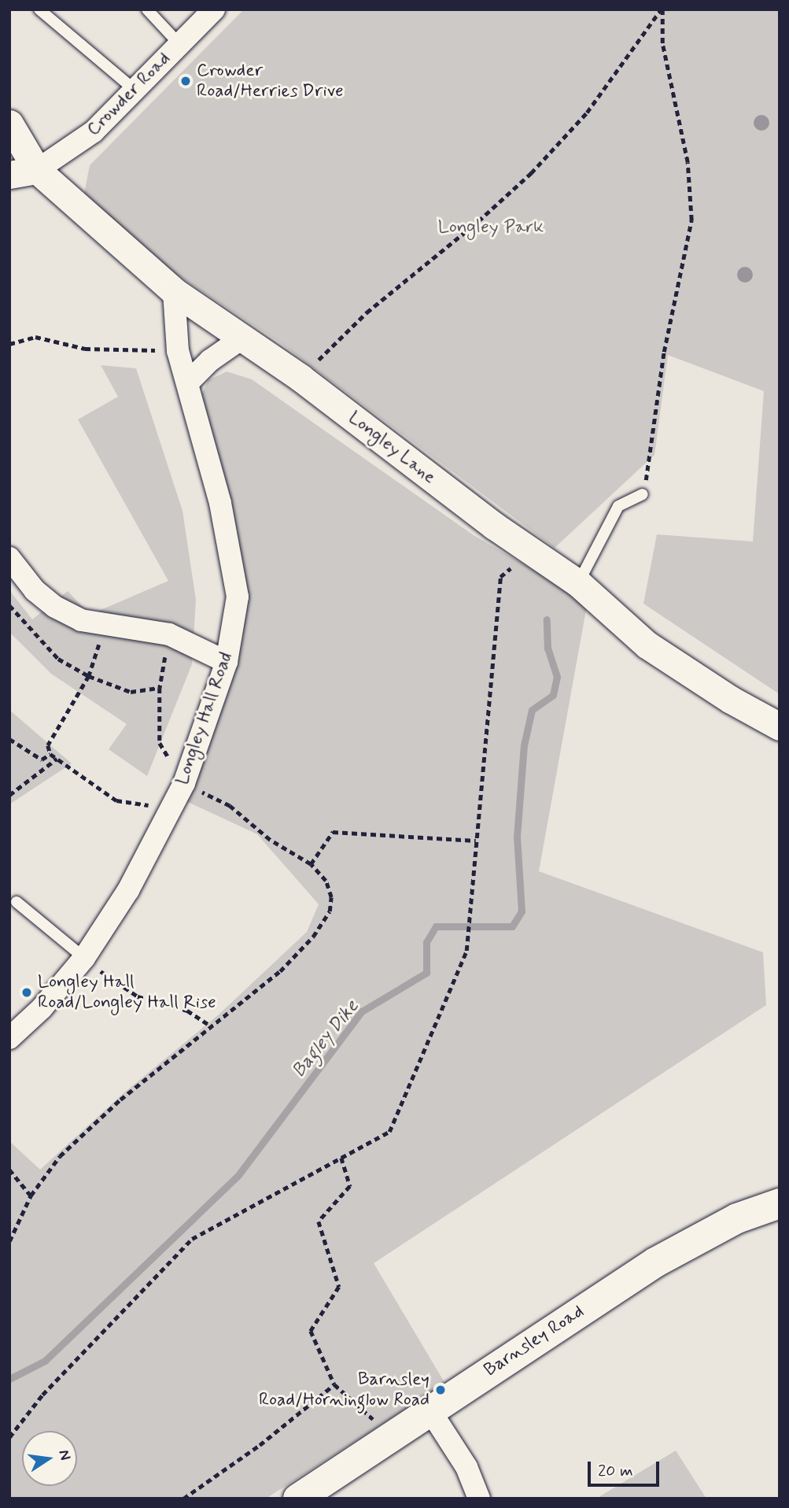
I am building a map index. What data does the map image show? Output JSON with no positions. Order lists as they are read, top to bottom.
{
  "streets": {
    "main road": ["Barnsley Road"],
    "street": ["Crowder Road", "Longley Lane", "Longley Hall Road"]
  },
  "crossings": [
    ["Crowder Road", "Longley Lane"],
    ["Longley Lane", "Longley Hall Road"]
  ],
  "water": ["Bagley Dike"],
  "parks": ["Longley Park"],
  "places": ["Crowder Road/Herries Drive", "Longley Hall Road/Longley Hall Rise", "Barnsley Road/Horninglow Road"],
  "scale_bar": "20 m",
  "north": "right"
}
